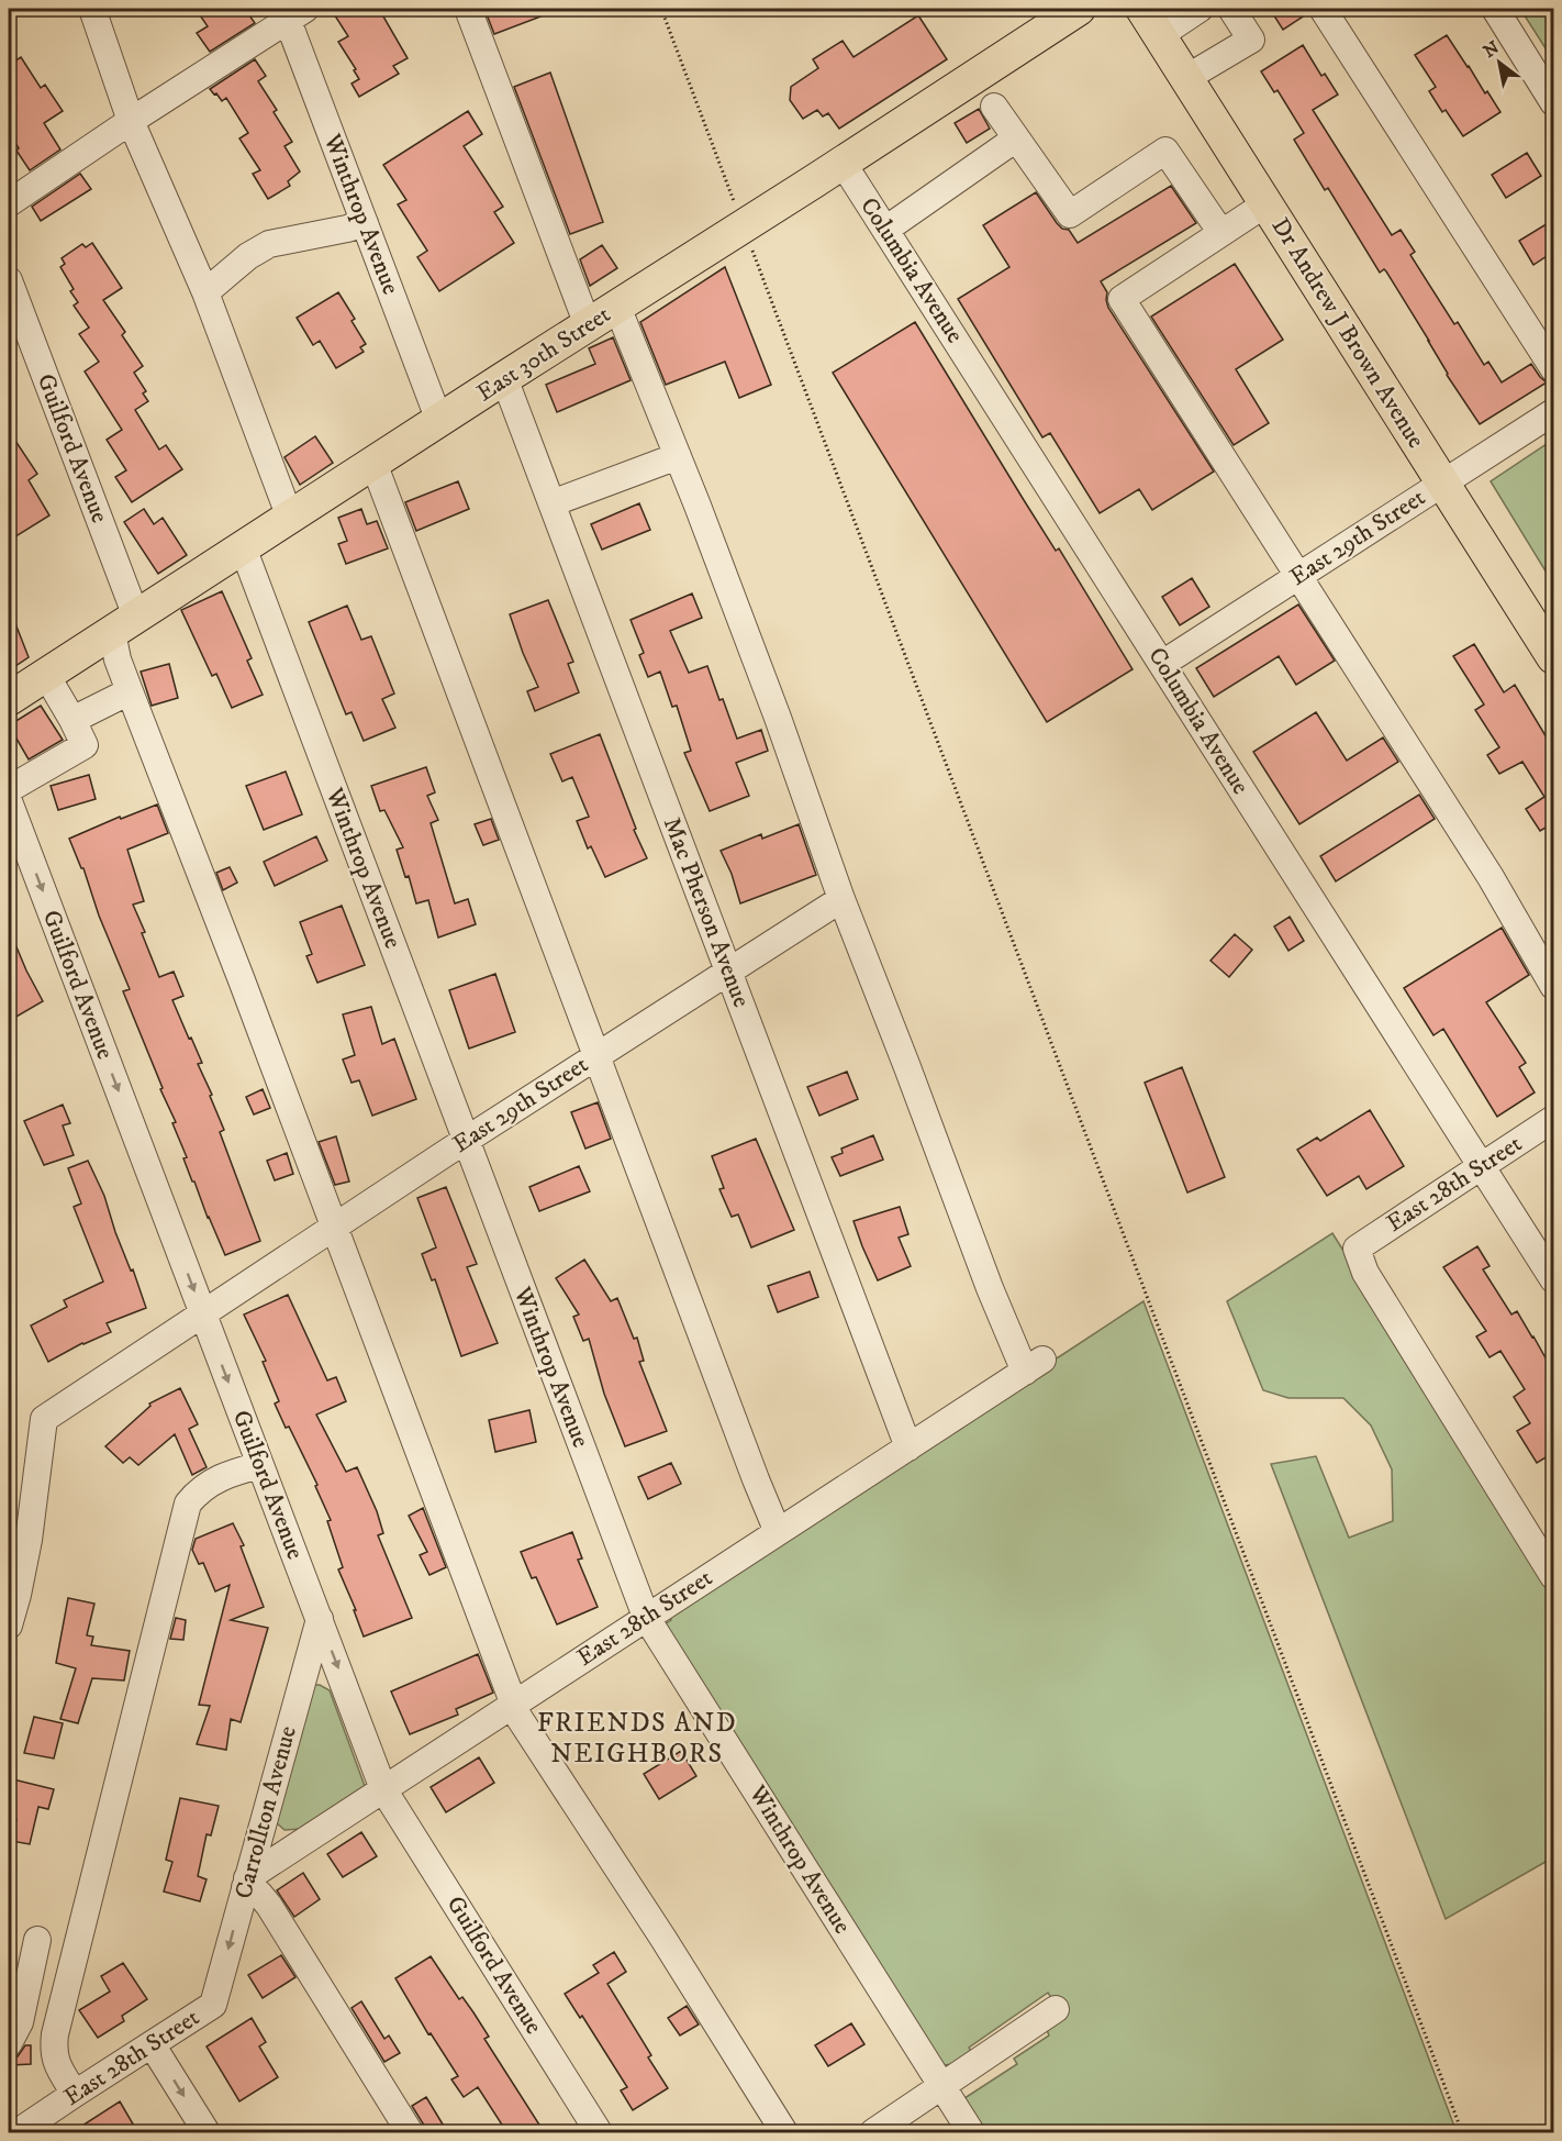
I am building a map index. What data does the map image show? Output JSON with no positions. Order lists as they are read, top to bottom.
{
  "streets": {
    "main road": ["Dr Andrew J Brown Avenue", "East 30th Street"],
    "street": [
      "Winthrop Avenue",
      "Columbia Avenue",
      "Guilford Avenue",
      "East 29th Street",
      "Mac Pherson Avenue",
      "East 28th Street",
      "Carrollton Avenue"
    ]
  },
  "crossings": [
    ["Winthrop Avenue", "East 30th Street"],
    ["Winthrop Avenue", "East 29th Street"],
    ["Winthrop Avenue", "East 28th Street"],
    ["Columbia Avenue", "East 30th Street"],
    ["Columbia Avenue", "East 29th Street"],
    ["Columbia Avenue", "East 28th Street"],
    ["Dr Andrew J Brown Avenue", "East 29th Street"],
    ["East 30th Street", "Guilford Avenue"],
    ["East 30th Street", "Mac Pherson Avenue"],
    ["Guilford Avenue", "East 29th Street"],
    ["Guilford Avenue", "East 28th Street"],
    ["Guilford Avenue", "Carrollton Avenue"],
    ["East 29th Street", "Mac Pherson Avenue"],
    ["East 29th Street", "East 28th Street"],
    ["Mac Pherson Avenue", "East 28th Street"],
    ["East 28th Street", "Carrollton Avenue"]
  ],
  "districts": ["FRIENDS AND NEIGHBORS"],
  "north": "top left"
}
